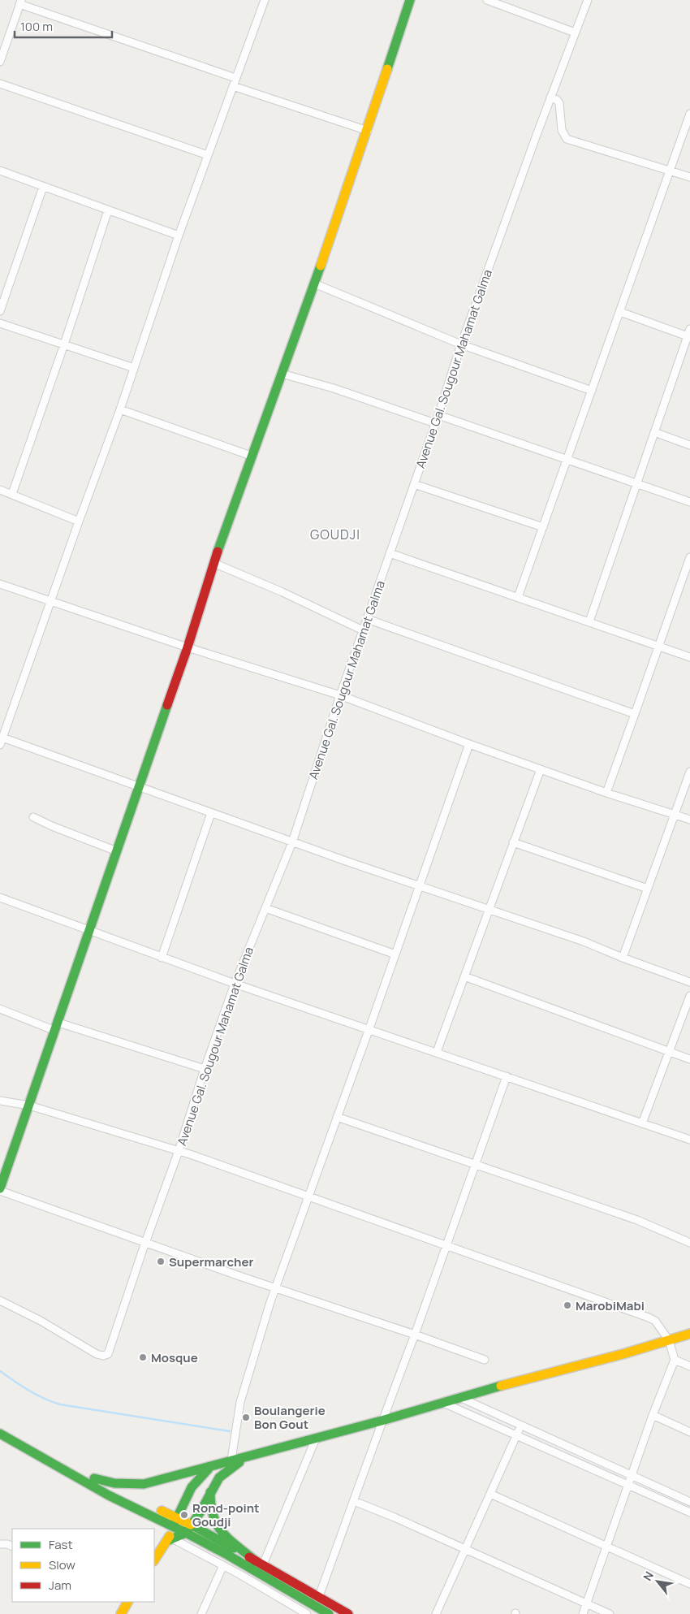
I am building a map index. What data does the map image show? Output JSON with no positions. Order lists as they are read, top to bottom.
{
  "streets": {
    "street": ["Avenue Gal. Sougour Mahamat Galma"]
  },
  "districts": ["GOUDJI"],
  "places": [
    "Supermarcher",
    "MarobiMabi",
    "Mosque",
    "Boulangerie Bon Gout",
    "Rond-point Goudji"
  ],
  "legend": ["Fast", "Slow", "Jam"],
  "scale_bar": "100 m",
  "north": "top left"
}
